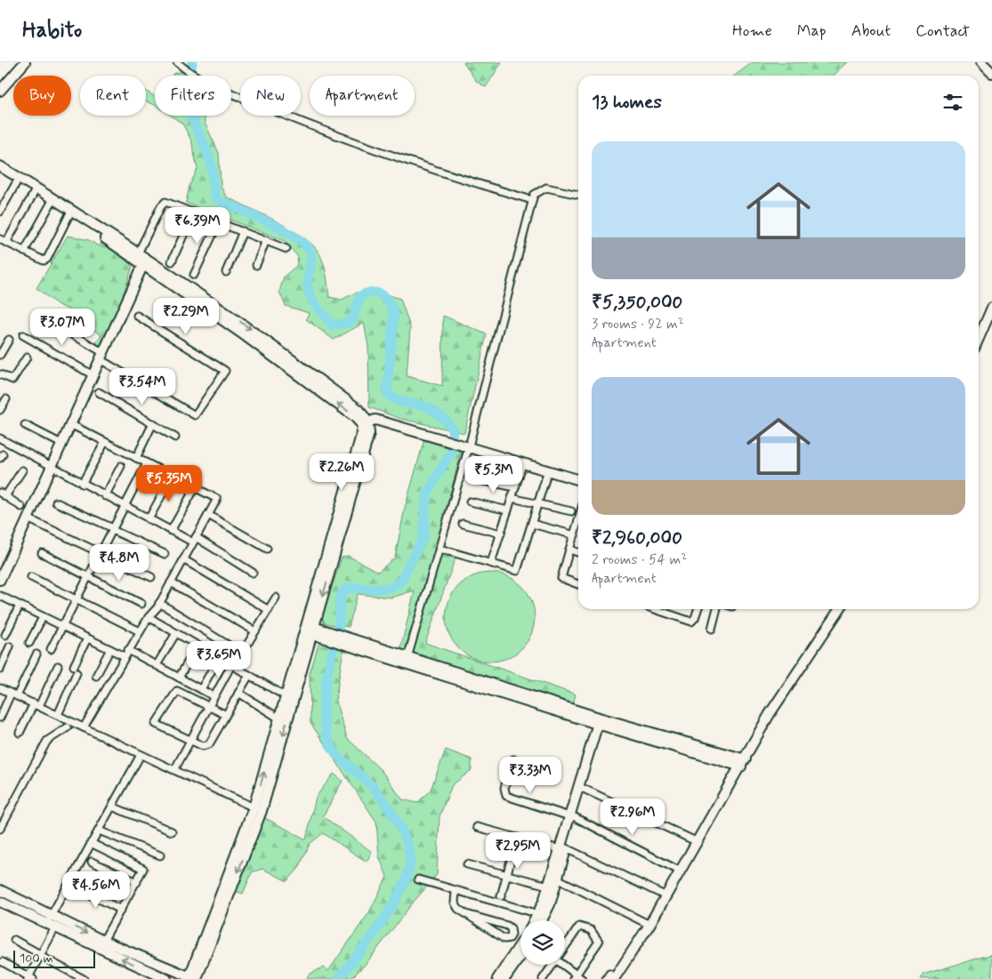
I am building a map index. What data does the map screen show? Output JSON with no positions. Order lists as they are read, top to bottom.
{
  "scale_bar": "100 m",
  "page": {
    "header": "Habito",
    "nav": [
      "Home",
      "Map",
      "About",
      "Contact"
    ],
    "chip": [
      "Buy",
      "Rent",
      "Filters",
      "New",
      "Apartment"
    ],
    "heading": "13 homes",
    "list": [
      {
        "name": "₹5,350,000",
        "note": "3 rooms · 92 m² · Apartment"
      },
      {
        "name": "₹2,960,000",
        "note": "2 rooms · 54 m² · Apartment"
      }
    ],
    "price": [
      "₹6.39M",
      "₹2.29M",
      "₹3.07M",
      "₹3.54M",
      "₹2.26M",
      "₹5.3M",
      "₹5.35M",
      "₹4.8M",
      "₹3.65M",
      "₹3.33M",
      "₹2.96M",
      "₹2.95M",
      "₹4.56M"
    ],
    "scale": "100 m"
  }
}
